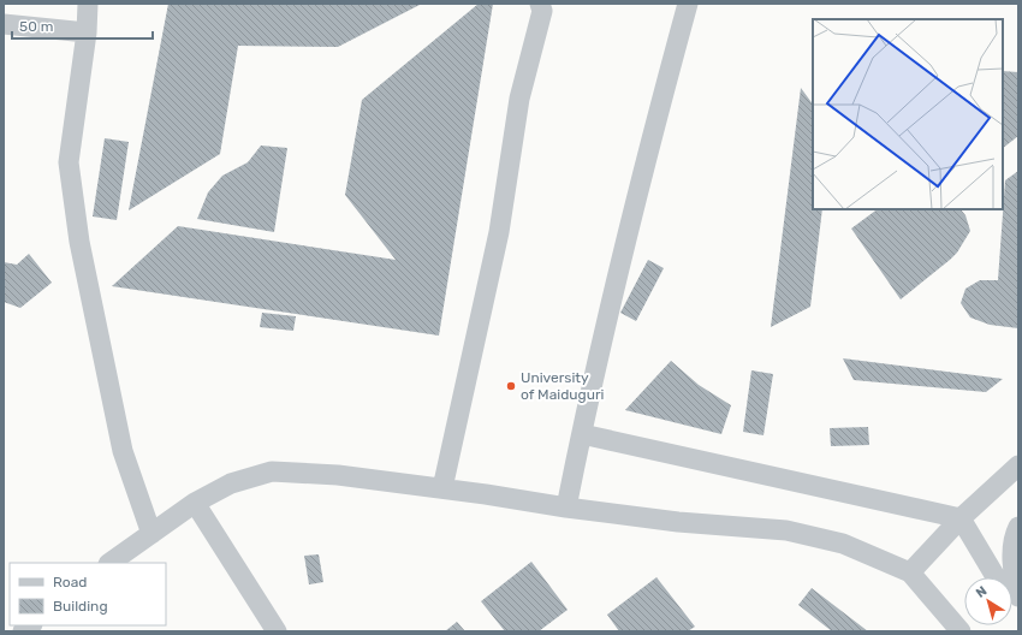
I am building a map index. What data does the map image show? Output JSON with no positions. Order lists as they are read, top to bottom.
{
  "places": ["University of Maiduguri"],
  "legend": ["Road", "Building"],
  "scale_bar": "50 m",
  "north": "top left"
}
